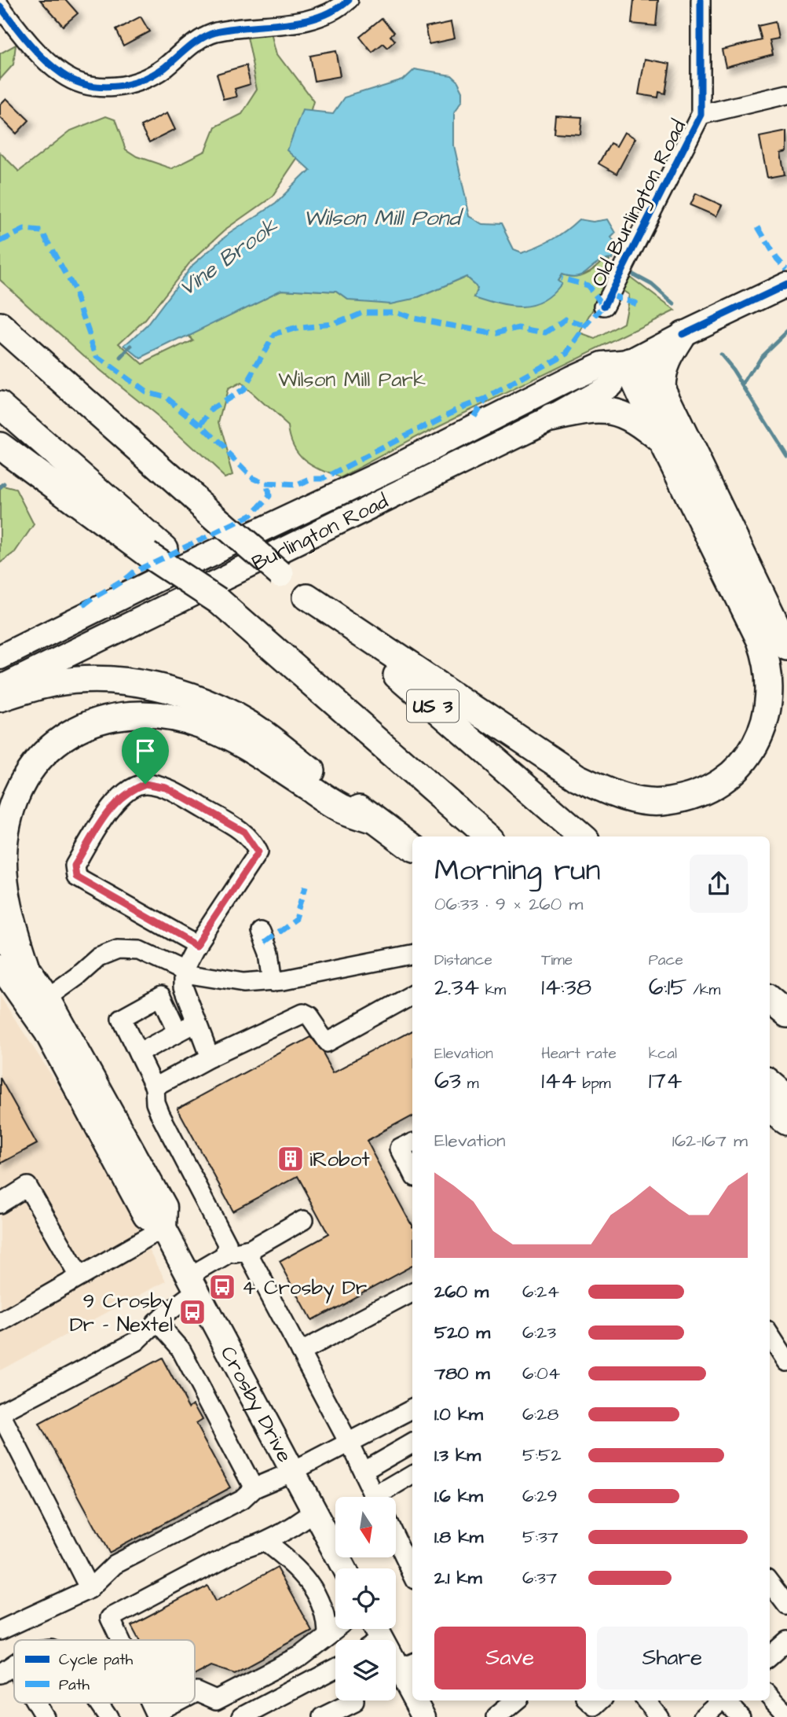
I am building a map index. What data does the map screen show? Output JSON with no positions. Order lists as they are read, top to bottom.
{
  "streets": {
    "highway": ["US 3"],
    "main road": ["Burlington Road", "Crosby Drive"],
    "street": ["Old Burlington Road"]
  },
  "water": ["Wilson Mill Pond", "Vine Brook"],
  "parks": ["Wilson Mill Park"],
  "places": {
    "building": ["iRobot"],
    "bus stop": ["4 Crosby Dr", "9 Crosby Dr - Nextel"]
  },
  "legend": ["Cycle path", "Path"],
  "north": "bottom",
  "page": {
    "heading": ["Morning run", "06:33 · 9 × 260 m"],
    "stats": [
      ["Distance", "2.34 km"],
      ["Time", "14:38"],
      ["Pace", "6:15 /km"],
      ["Elevation", "63 m"],
      ["Heart rate", "144 bpm"],
      ["kcal", "174"]
    ],
    "chart": ["Elevation", "162–167 m"],
    "list": [
      {
        "name": "260 m",
        "note": "6:24"
      },
      {
        "name": "520 m",
        "note": "6:23"
      },
      {
        "name": "780 m",
        "note": "6:04"
      },
      {
        "name": "1.0 km",
        "note": "6:28"
      },
      {
        "name": "1.3 km",
        "note": "5:52"
      },
      {
        "name": "1.6 km",
        "note": "6:29"
      },
      {
        "name": "1.8 km",
        "note": "5:37"
      },
      {
        "name": "2.1 km",
        "note": "6:37"
      }
    ],
    "buttons": ["Save", "Share"]
  }
}
